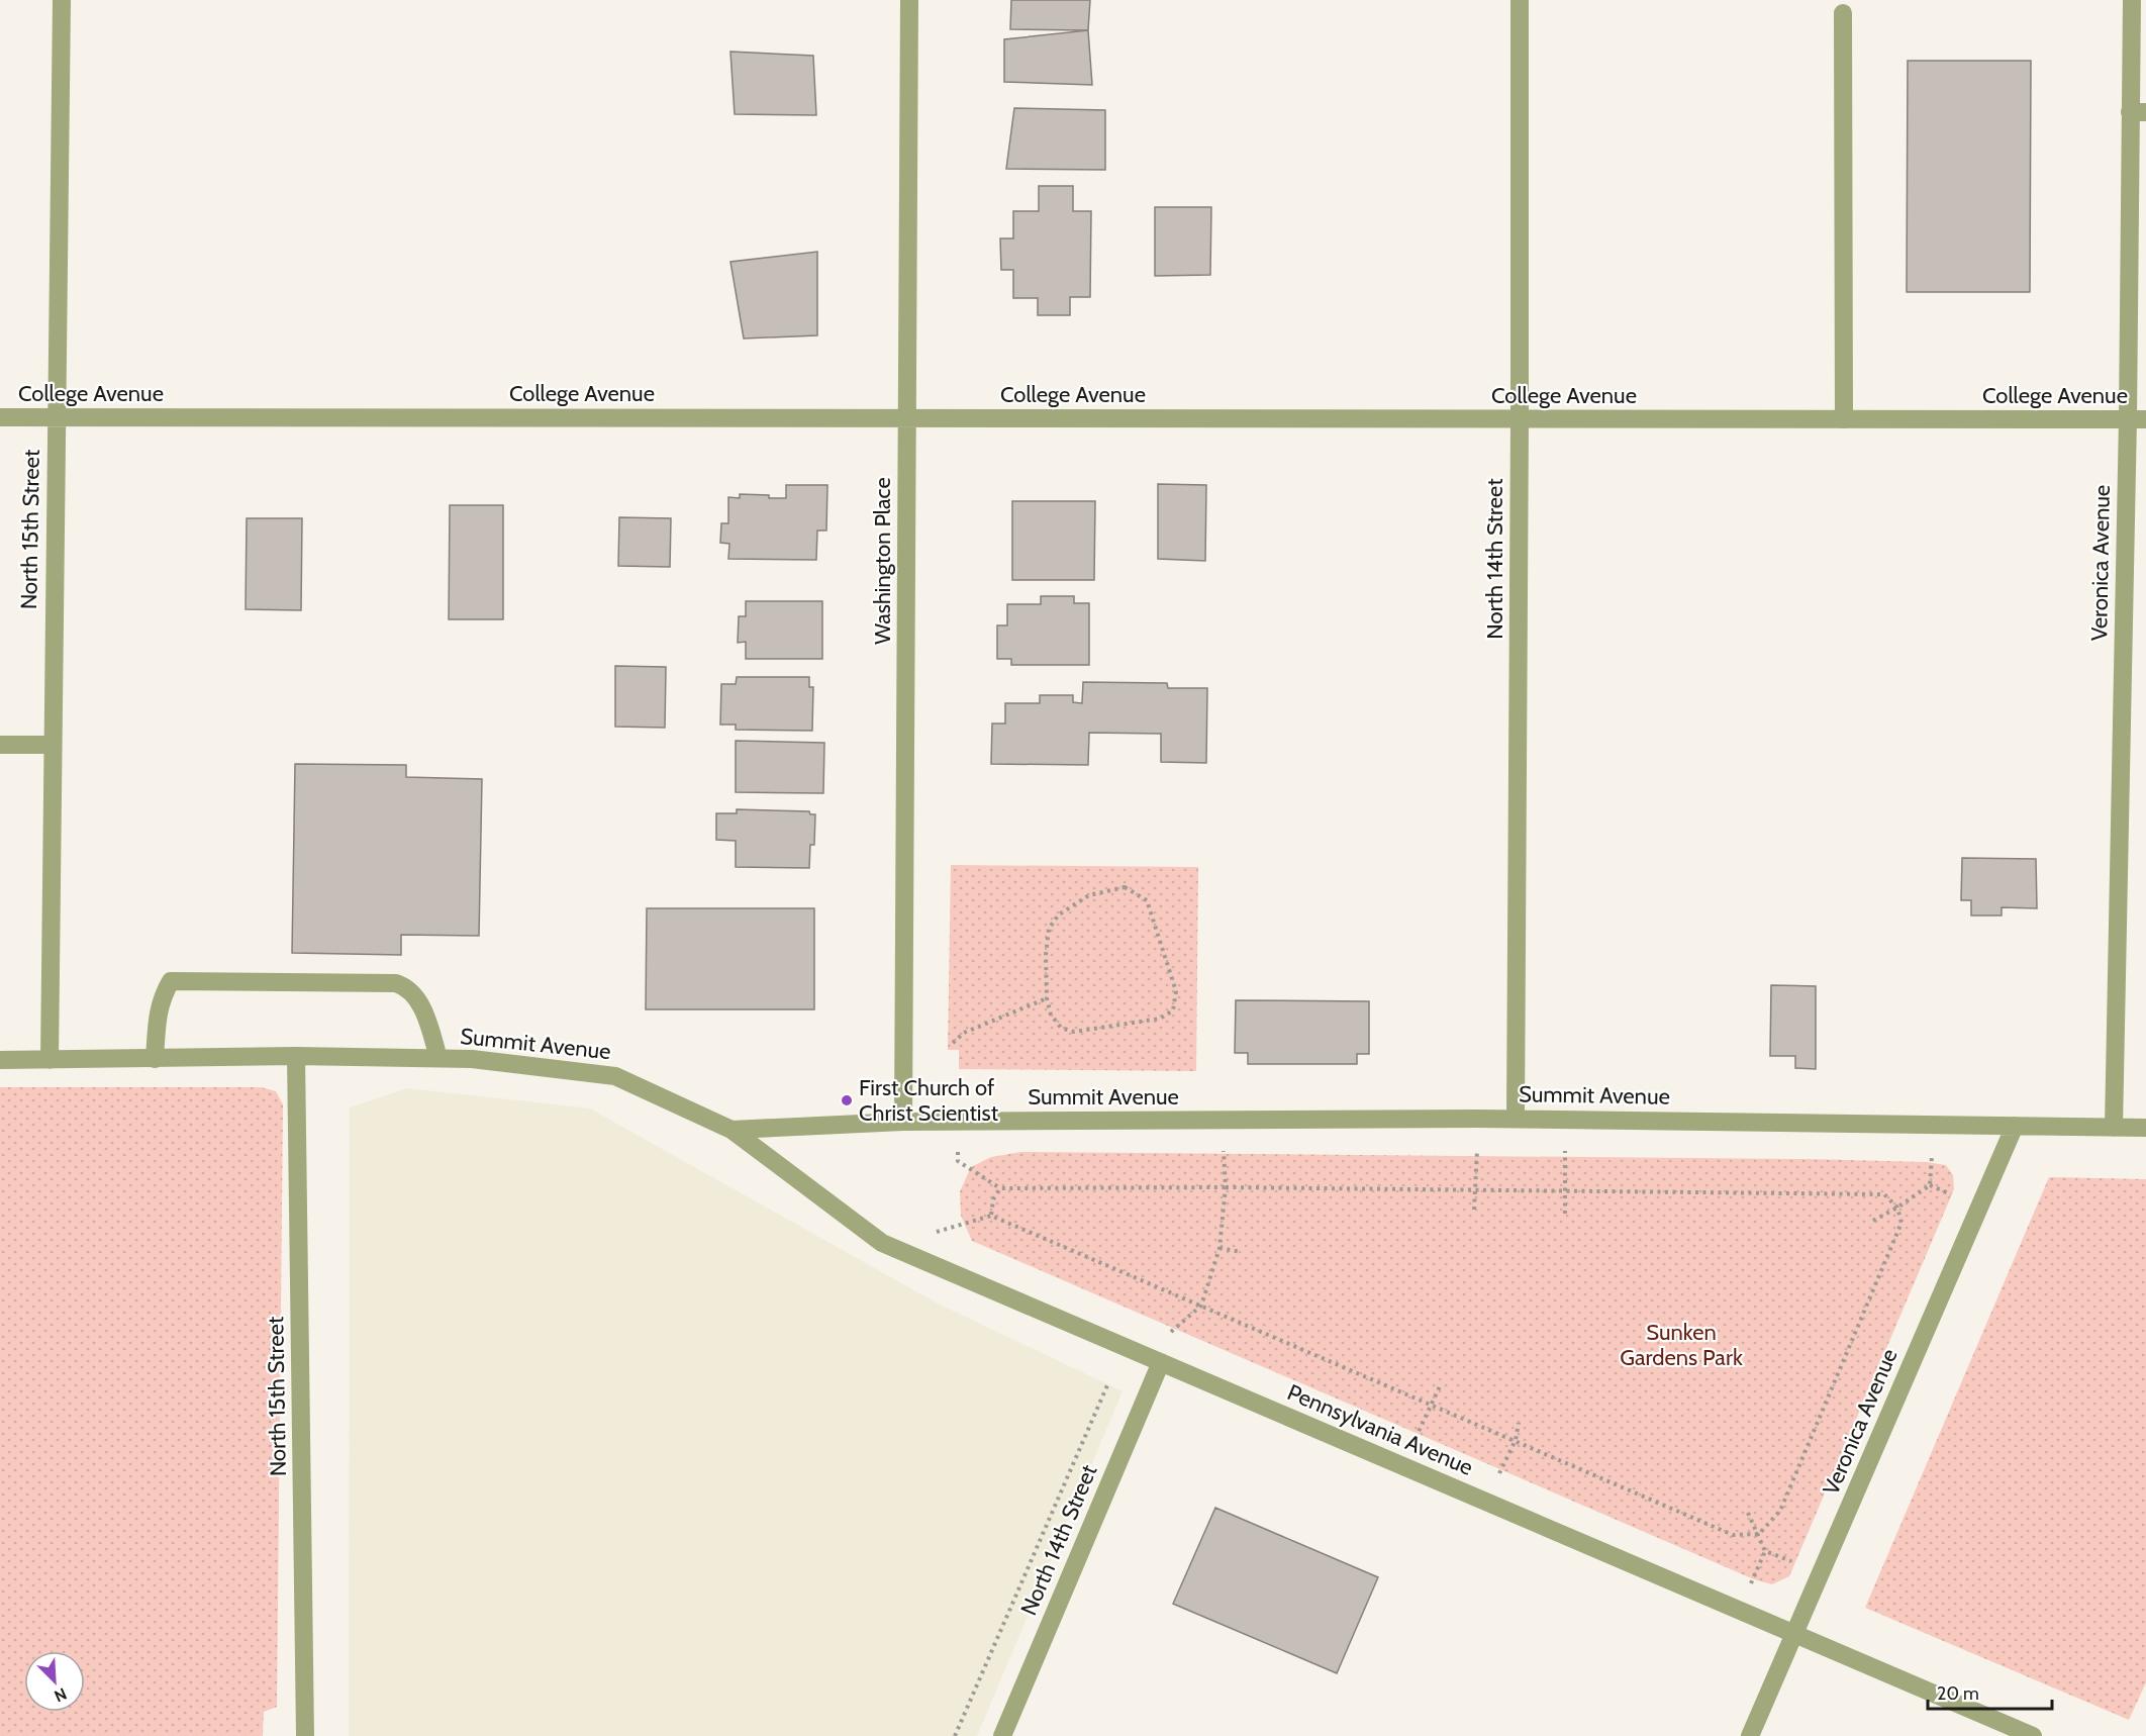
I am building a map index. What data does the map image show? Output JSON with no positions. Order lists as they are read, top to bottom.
{
  "streets": {
    "street": [
      "College Avenue",
      "North 15th Street",
      "North 14th Street",
      "Washington Place",
      "Veronica Avenue",
      "Summit Avenue",
      "Pennsylvania Avenue"
    ]
  },
  "crossings": [
    ["College Avenue", "North 15th Street"],
    ["College Avenue", "North 14th Street"],
    ["College Avenue", "Washington Place"],
    ["College Avenue", "Veronica Avenue"],
    ["North 15th Street", "Summit Avenue"],
    ["North 14th Street", "Summit Avenue"],
    ["North 14th Street", "Pennsylvania Avenue"],
    ["Washington Place", "Summit Avenue"],
    ["Veronica Avenue", "Summit Avenue"],
    ["Veronica Avenue", "Pennsylvania Avenue"],
    ["Summit Avenue", "Pennsylvania Avenue"]
  ],
  "parks": ["Sunken Gardens Park"],
  "places": ["First Church of Christ Scientist"],
  "scale_bar": "20 m",
  "north": "bottom right"
}
